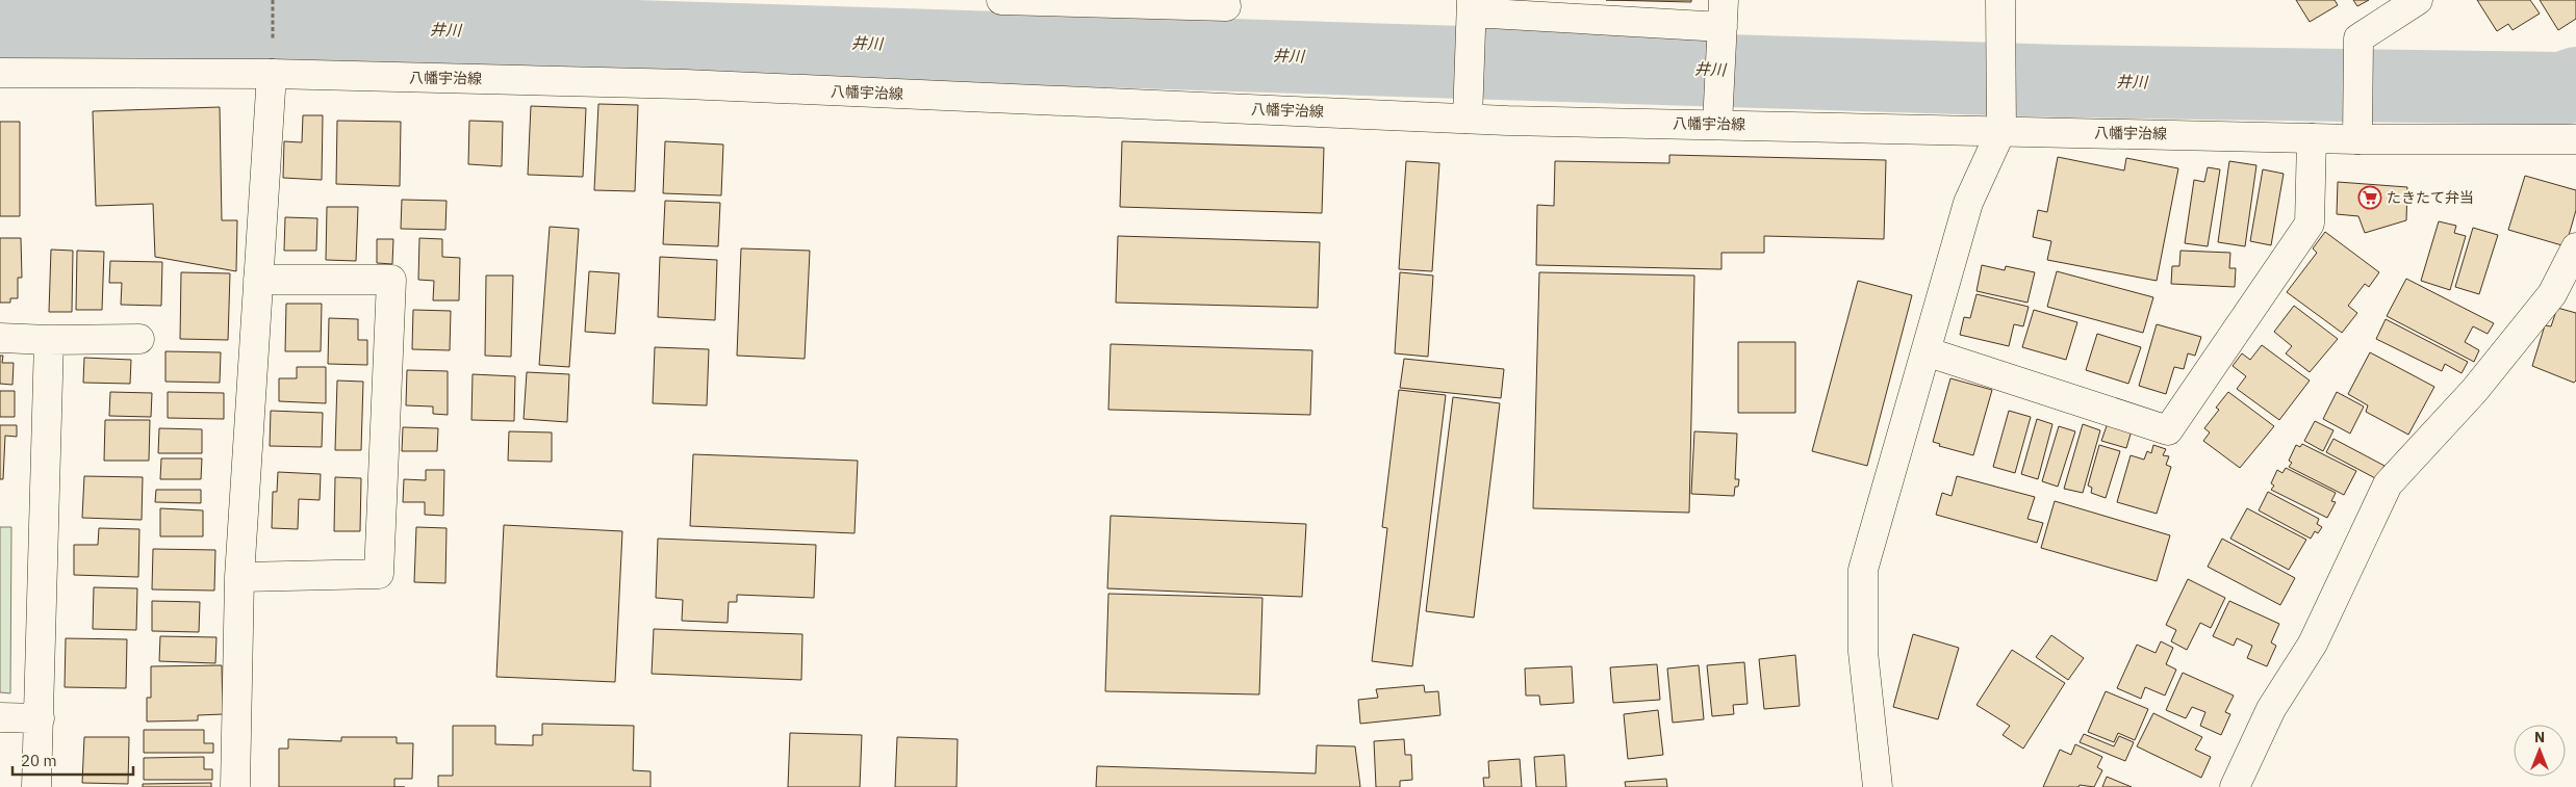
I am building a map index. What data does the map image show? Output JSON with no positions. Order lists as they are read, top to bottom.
{
  "streets": {
    "street": ["八幡宇治線"]
  },
  "water": ["井川"],
  "places": {
    "supermarket": ["たきたて弁当"]
  },
  "scale_bar": "20 m",
  "north": "top"
}
